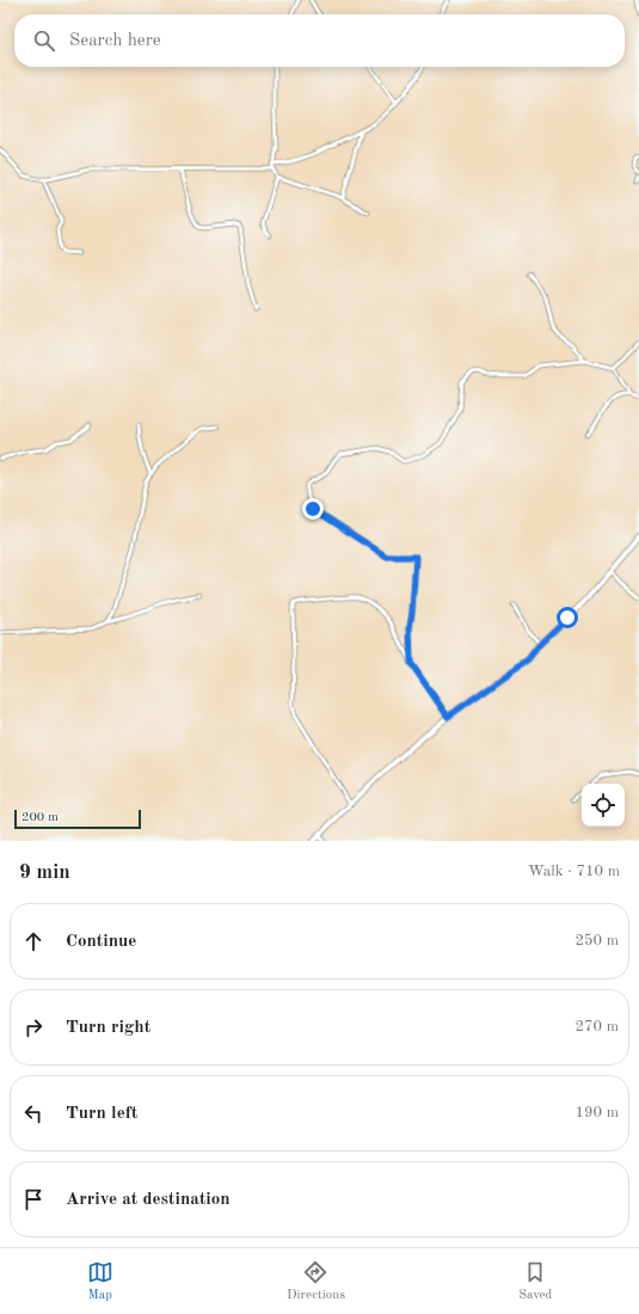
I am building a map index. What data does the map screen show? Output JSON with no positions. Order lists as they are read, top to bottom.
{
  "scale_bar": "200 m",
  "page": {
    "search": "Search here",
    "scale": "200 m",
    "heading": ["9 min", "Walk · 710 m"],
    "list": [
      ["Continue", "250 m"],
      ["Turn right", "270 m"],
      ["Turn left", "190 m"],
      "Arrive at destination"
    ],
    "nav": ["Map", "Directions", "Saved"]
  }
}
